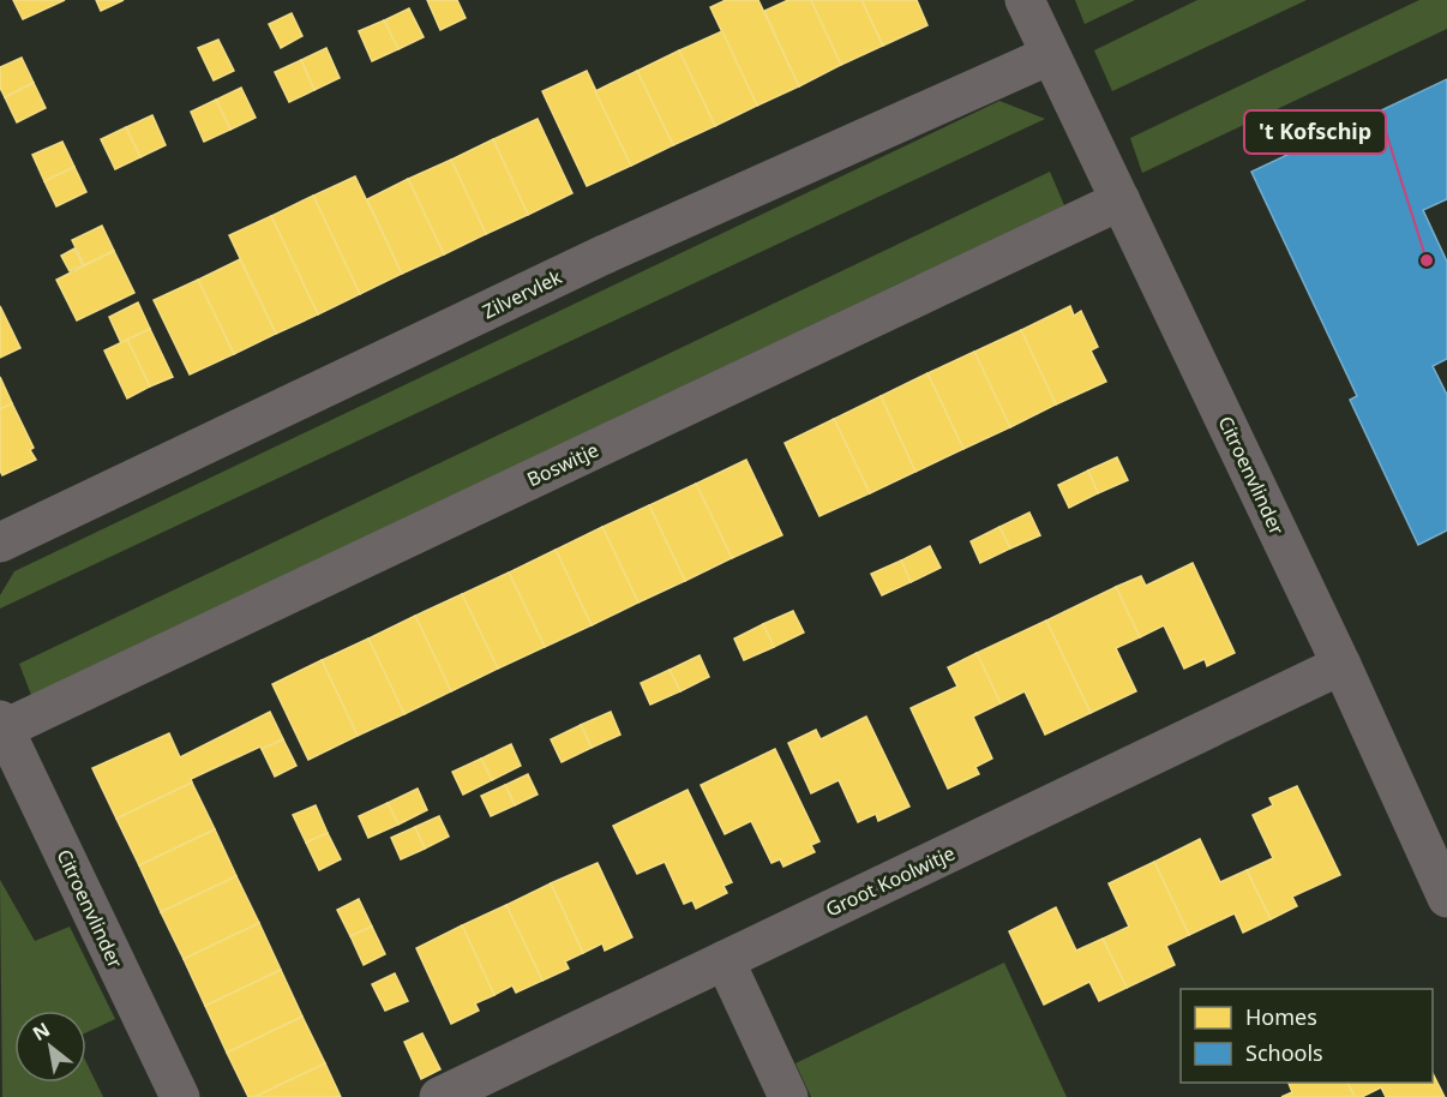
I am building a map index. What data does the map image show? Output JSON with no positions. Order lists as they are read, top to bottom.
{
  "streets": {
    "street": [
      "Zilvervlek",
      "Boswitje",
      "Citroenvlinder",
      "Groot Koolwitje"
    ]
  },
  "crossings": [
    ["Zilvervlek", "Citroenvlinder"],
    ["Boswitje", "Citroenvlinder"],
    ["Citroenvlinder", "Groot Koolwitje"]
  ],
  "places": ["'t Kofschip"],
  "legend": ["Homes", "Schools"],
  "north": "top left"
}
